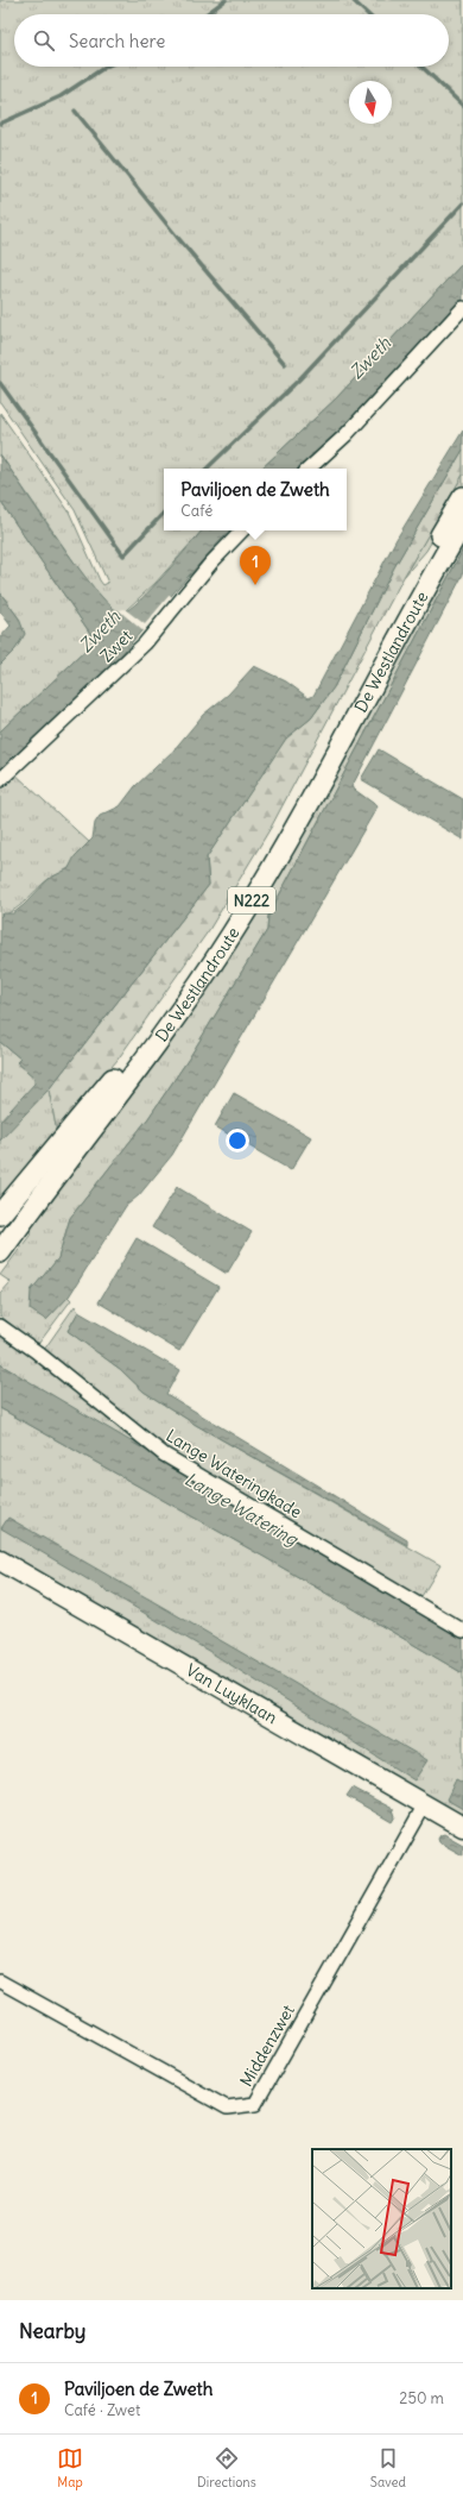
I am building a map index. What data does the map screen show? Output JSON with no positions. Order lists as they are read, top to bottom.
{
  "streets": {
    "main road": ["De Westlandroute", "N222"],
    "street": [
      "Zwet",
      "Lange Wateringkade",
      "Van Luyklaan",
      "Middenzwet"
    ]
  },
  "crossings": [
    ["Van Luyklaan", "Middenzwet"]
  ],
  "water": ["Zweth", "Lange Watering"],
  "north": "bottom",
  "page": {
    "search": "Search here",
    "popup": ["Paviljoen de Zweth", "Café"],
    "pins": "1",
    "heading": "Nearby",
    "list": [
      {
        "mark": "1",
        "name": "Paviljoen de Zweth",
        "note": "Café · Zwet",
        "value": "250 m"
      }
    ],
    "nav": ["Map", "Directions", "Saved"]
  }
}
